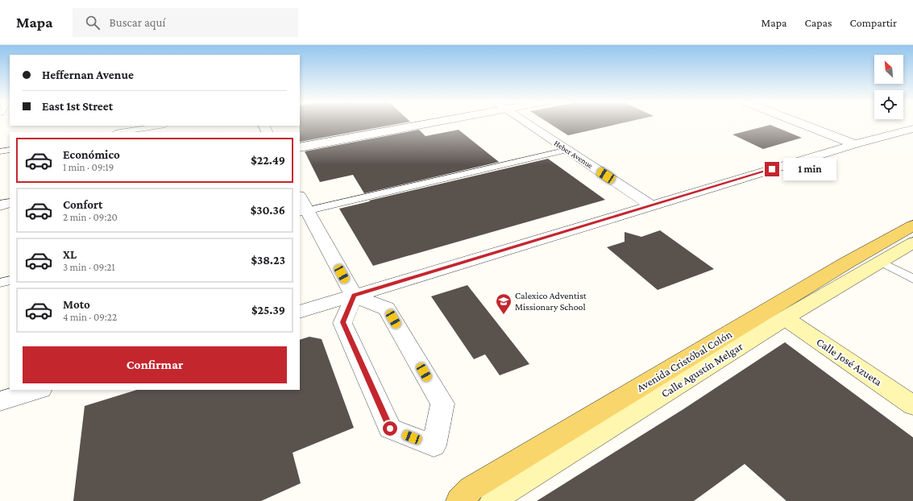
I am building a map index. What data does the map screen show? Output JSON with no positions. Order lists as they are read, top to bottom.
{
  "streets": {
    "main road": ["Avenida Cristóbal Colón", "Calle José Azueta", "Calle Agustín Melgar"],
    "street": ["Heber Avenue"]
  },
  "crossings": [
    ["Calle José Azueta", "Calle Agustín Melgar"]
  ],
  "places": {
    "school or university": ["Calexico Adventist Missionary School"]
  },
  "north": "top left",
  "page": {
    "header": "Mapa",
    "search": "Buscar aquí",
    "nav": ["Mapa", "Capas", "Compartir"],
    "banner": ["Heffernan Avenue", "East 1st Street"],
    "list": [
      {
        "name": "Económico",
        "note": "1 min · 09:19",
        "value": "$22.49"
      },
      {
        "name": "Confort",
        "note": "2 min · 09:20",
        "value": "$30.36"
      },
      {
        "name": "XL",
        "note": "3 min · 09:21",
        "value": "$38.23"
      },
      {
        "name": "Moto",
        "note": "4 min · 09:22",
        "value": "$25.39"
      }
    ],
    "bubble": "1 min",
    "buttons": "Confirmar"
  }
}
